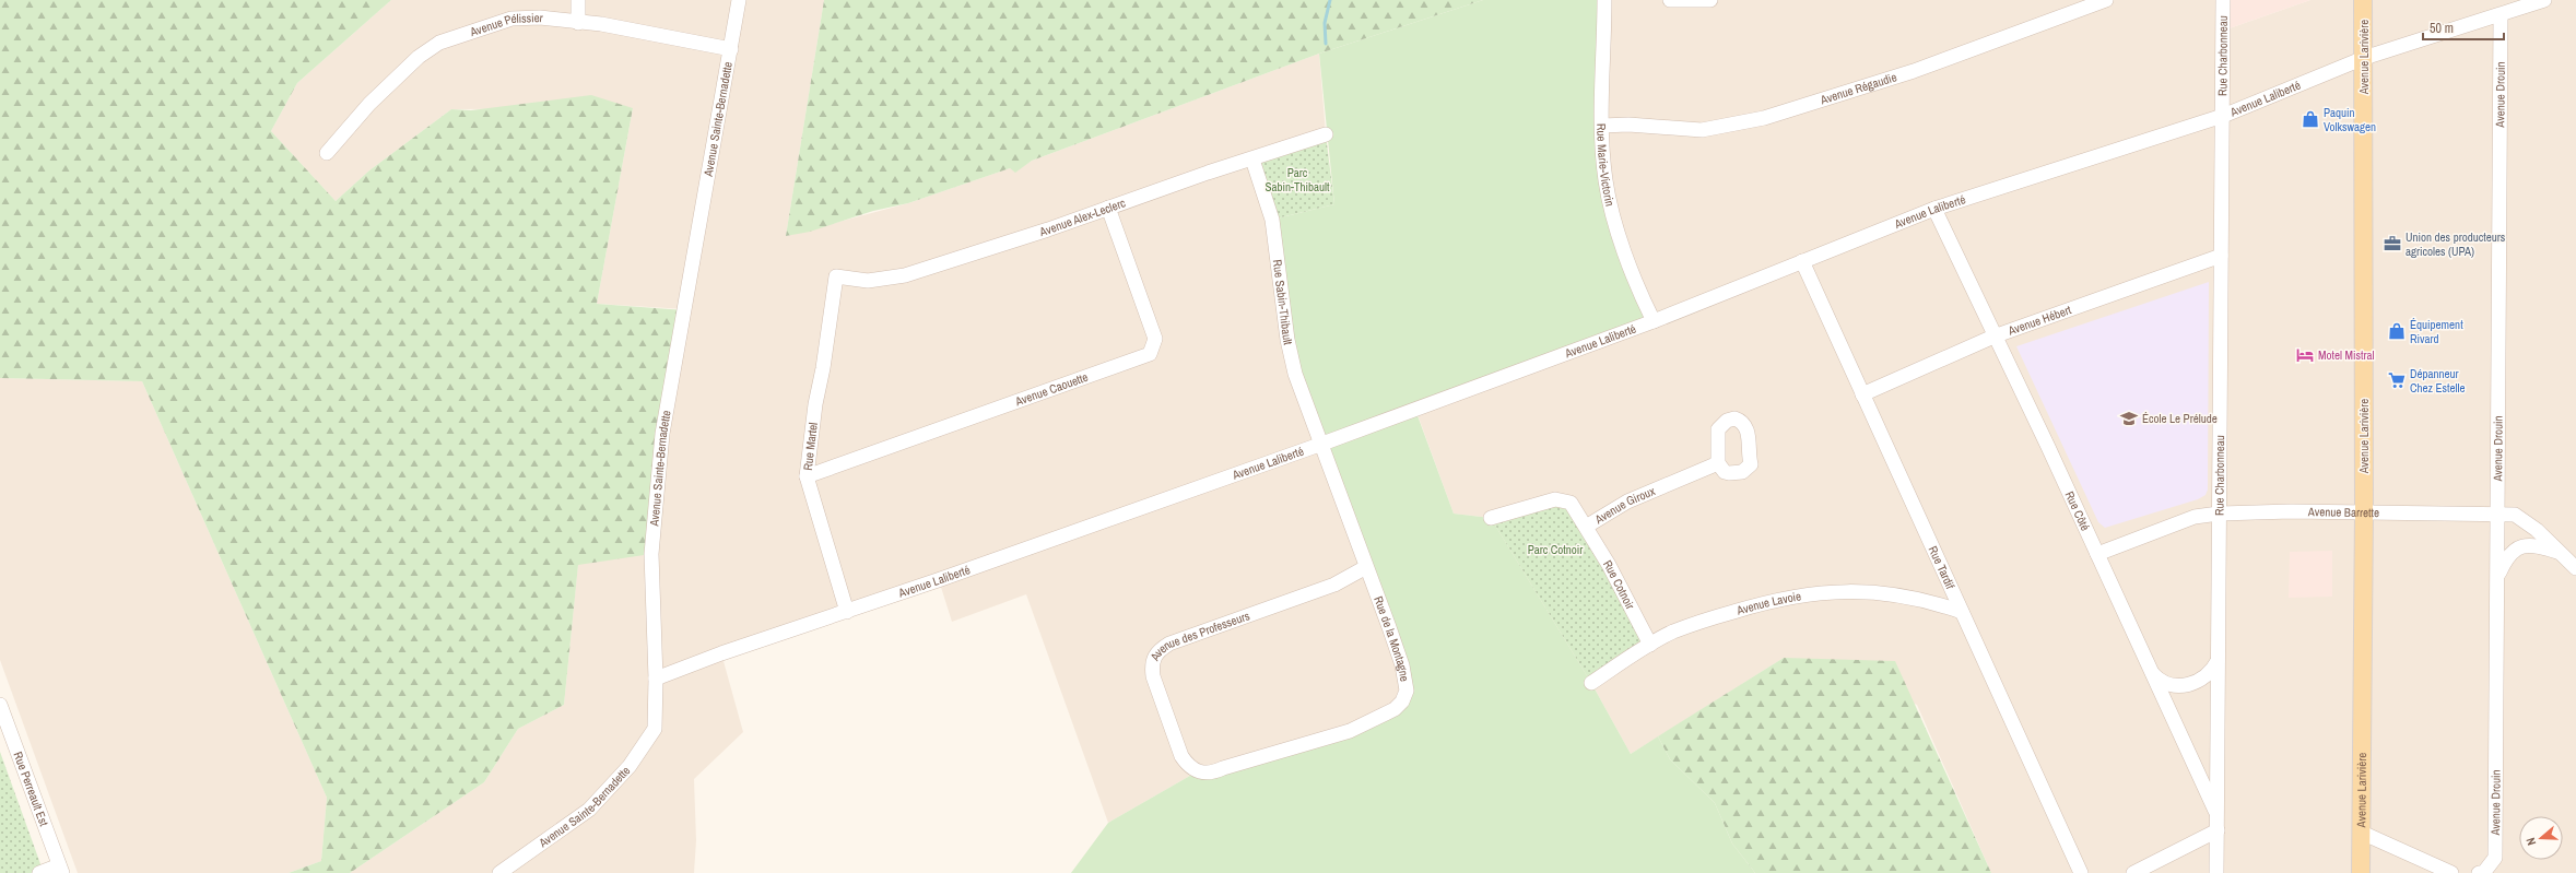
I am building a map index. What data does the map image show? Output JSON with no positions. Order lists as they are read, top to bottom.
{
  "streets": {
    "main road": ["Avenue Larivière"],
    "street": [
      "Avenue Pélissier",
      "Rue Charbonneau",
      "Avenue Régaudie",
      "Avenue Drouin",
      "Avenue Laliberté",
      "Avenue Sainte-Bernadette",
      "Rue Marie-Victorin",
      "Avenue Alex-Leclerc",
      "Rue Sabin-Thibault",
      "Avenue Hébert",
      "Avenue Caouette",
      "Rue Martel",
      "Avenue Giroux",
      "Rue Côté",
      "Avenue Barrette",
      "Rue Tardif",
      "Rue Cotnoir",
      "Avenue Lavoie",
      "Avenue des Professeurs",
      "Rue de la Montagne",
      "Rue Perreault Est"
    ]
  },
  "crossings": [
    ["Avenue Pélissier", "Avenue Sainte-Bernadette"],
    ["Rue Charbonneau", "Avenue Laliberté"],
    ["Rue Charbonneau", "Avenue Hébert"],
    ["Rue Charbonneau", "Rue Côté"],
    ["Rue Charbonneau", "Avenue Barrette"],
    ["Avenue Larivière", "Avenue Laliberté"],
    ["Avenue Larivière", "Avenue Barrette"],
    ["Avenue Régaudie", "Rue Marie-Victorin"],
    ["Avenue Drouin", "Avenue Laliberté"],
    ["Avenue Drouin", "Avenue Barrette"],
    ["Avenue Laliberté", "Avenue Sainte-Bernadette"],
    ["Avenue Laliberté", "Rue Marie-Victorin"],
    ["Avenue Laliberté", "Rue Sabin-Thibault"],
    ["Avenue Laliberté", "Rue Martel"],
    ["Avenue Laliberté", "Rue Côté"],
    ["Avenue Laliberté", "Rue Tardif"],
    ["Avenue Laliberté", "Rue de la Montagne"],
    ["Avenue Alex-Leclerc", "Rue Sabin-Thibault"],
    ["Avenue Alex-Leclerc", "Avenue Caouette"],
    ["Avenue Alex-Leclerc", "Rue Martel"],
    ["Rue Sabin-Thibault", "Rue de la Montagne"],
    ["Avenue Hébert", "Rue Côté"],
    ["Avenue Hébert", "Rue Tardif"],
    ["Avenue Caouette", "Rue Martel"],
    ["Avenue Giroux", "Rue Cotnoir"],
    ["Rue Côté", "Avenue Barrette"],
    ["Rue Tardif", "Avenue Lavoie"],
    ["Rue Cotnoir", "Avenue Lavoie"],
    ["Avenue des Professeurs", "Rue de la Montagne"]
  ],
  "parks": ["Parc Sabin-Thibault", "Parc Cotnoir"],
  "places": {
    "shop": ["Paquin Volkswagen", "Équipement Rivard"],
    "office": ["Union des producteurs agricoles (UPA)"],
    "hotel": ["Motel Mistral"],
    "supermarket": ["Dépanneur Chez Estelle"],
    "school or university": ["École Le Prélude"]
  },
  "scale_bar": "50 m",
  "north": "left"
}
